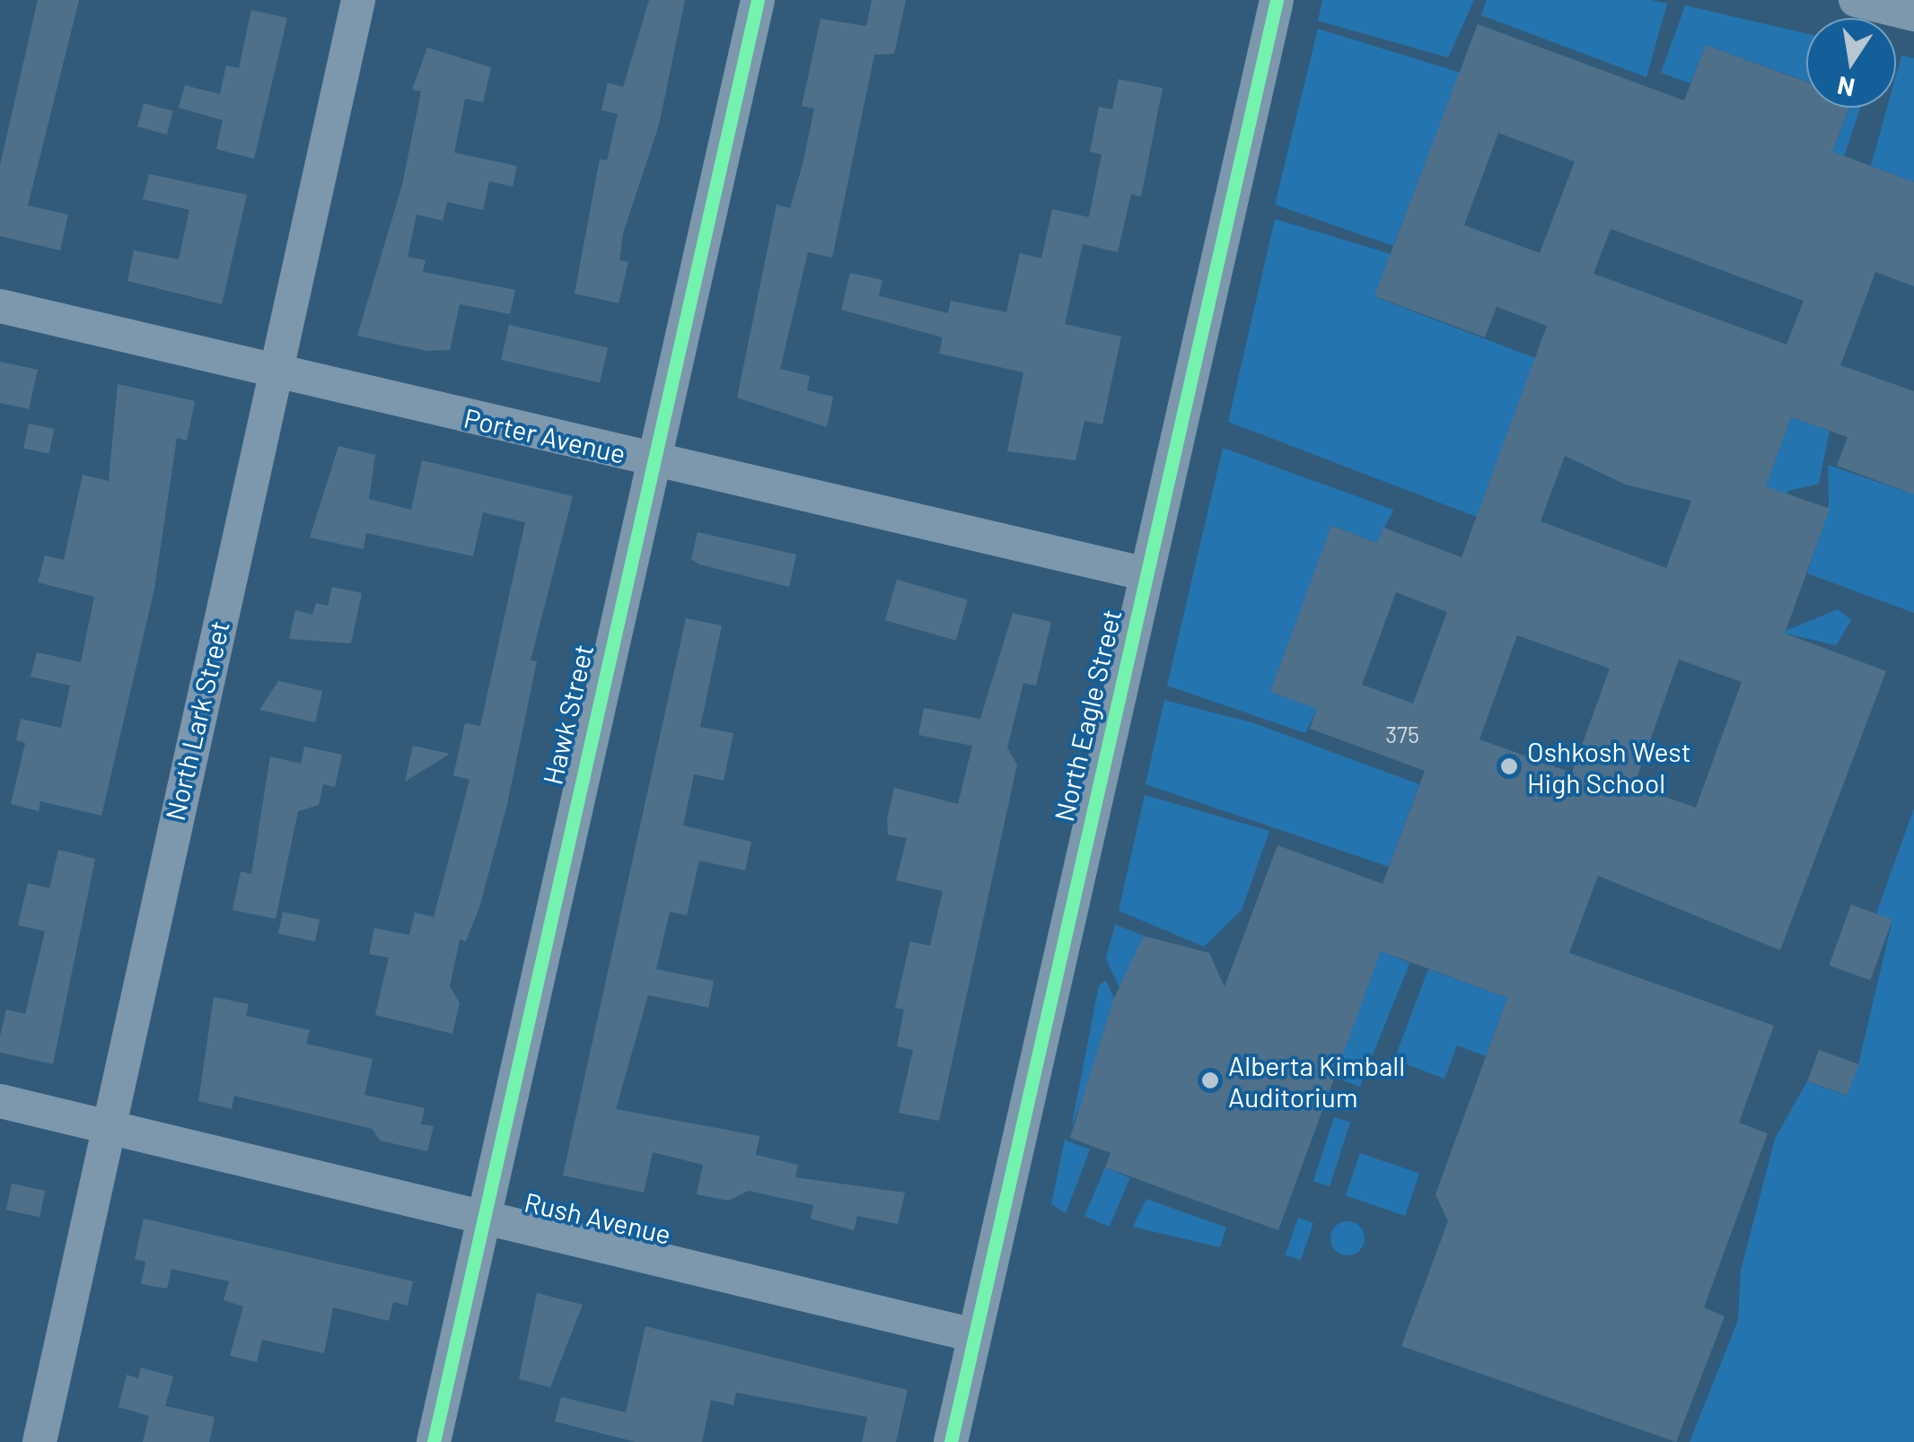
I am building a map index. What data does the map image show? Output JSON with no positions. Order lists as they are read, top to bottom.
{
  "streets": {
    "street": [
      "Porter Avenue",
      "Hawk Street",
      "North Eagle Street",
      "North Lark Street",
      "Rush Avenue"
    ]
  },
  "crossings": [
    ["Porter Avenue", "Hawk Street"],
    ["Porter Avenue", "North Eagle Street"],
    ["Porter Avenue", "North Lark Street"],
    ["Hawk Street", "Rush Avenue"],
    ["North Eagle Street", "Rush Avenue"],
    ["North Lark Street", "Rush Avenue"]
  ],
  "places": ["Oshkosh West High School", "Alberta Kimball Auditorium"],
  "house_numbers": ["375"],
  "north": "bottom"
}
